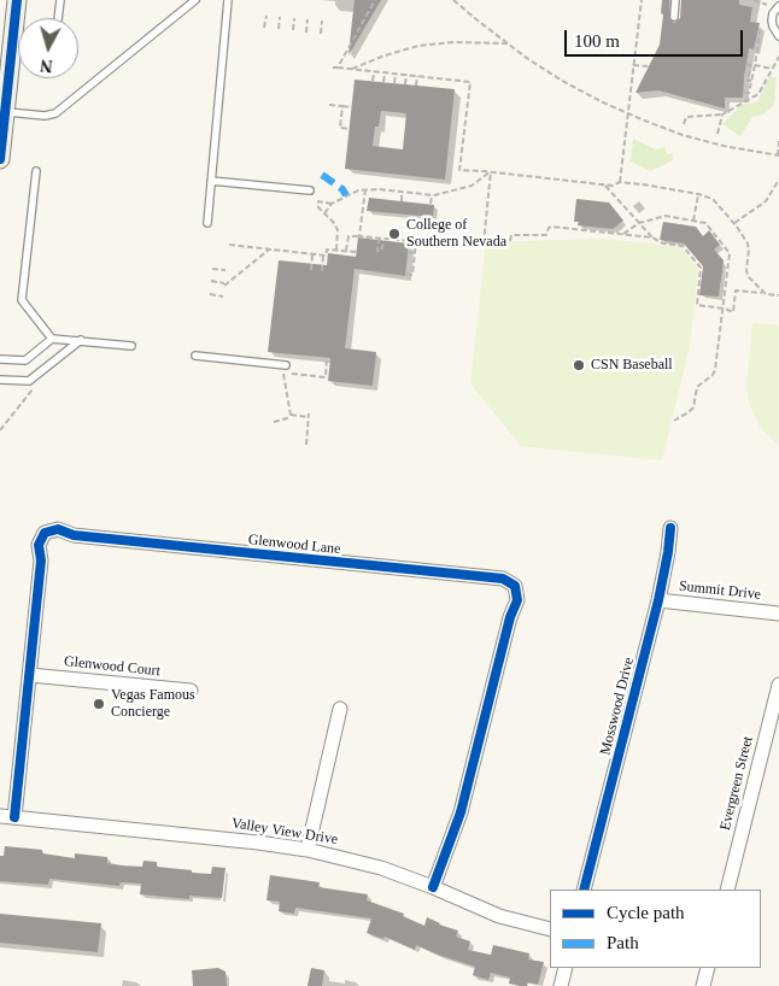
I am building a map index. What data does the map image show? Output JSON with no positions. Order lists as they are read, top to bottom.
{
  "streets": {
    "street": [
      "Glenwood Lane",
      "Summit Drive",
      "Glenwood Court",
      "Mosswood Drive",
      "Evergreen Street",
      "Valley View Drive"
    ]
  },
  "crossings": [
    ["Glenwood Lane", "Glenwood Court"],
    ["Glenwood Lane", "Valley View Drive"],
    ["Summit Drive", "Mosswood Drive"]
  ],
  "places": ["College of Southern Nevada", "CSN Baseball", "Vegas Famous Concierge"],
  "legend": ["Cycle path", "Path"],
  "scale_bar": "100 m",
  "north": "bottom"
}
